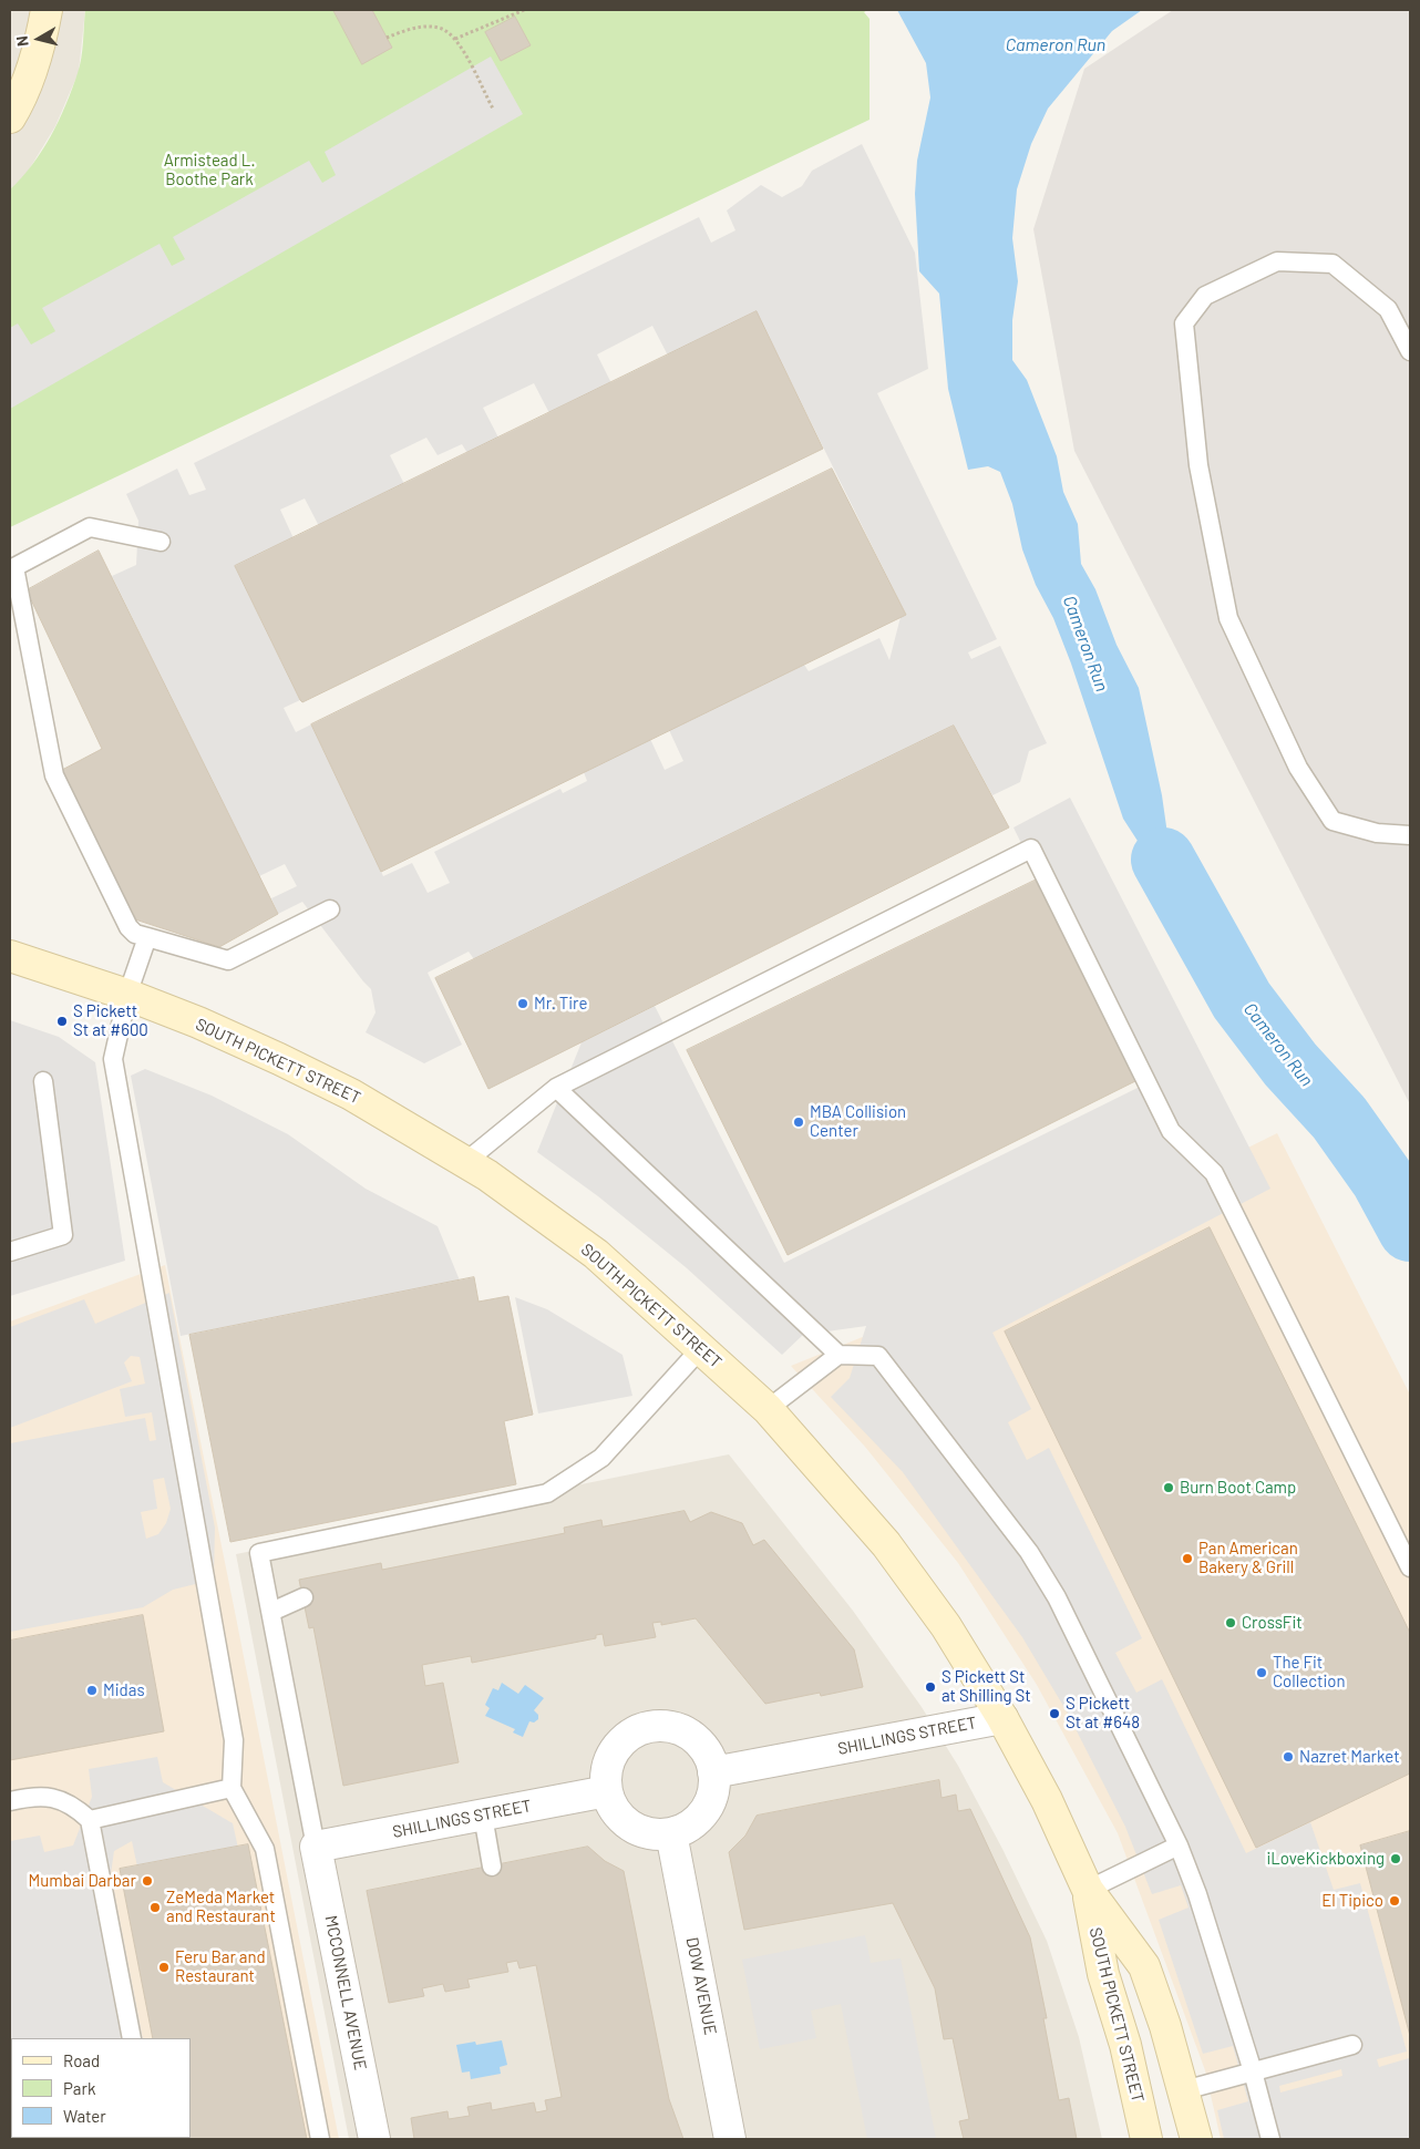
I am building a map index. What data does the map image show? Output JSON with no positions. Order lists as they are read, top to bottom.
{
  "streets": {
    "main road": ["SOUTH PICKETT STREET"],
    "street": ["SHILLINGS STREET", "DOW AVENUE", "MCCONNELL AVENUE"]
  },
  "crossings": [
    ["SOUTH PICKETT STREET", "SHILLINGS STREET"],
    ["SHILLINGS STREET", "DOW AVENUE"],
    ["SHILLINGS STREET", "MCCONNELL AVENUE"]
  ],
  "water": ["Cameron Run"],
  "parks": ["Armistead L. Boothe Park"],
  "places": [
    "Mr. Tire",
    "S Pickett St at #600",
    "MBA Collision Center",
    "Burn Boot Camp",
    "Pan American Bakery & Grill",
    "CrossFit",
    "The Fit Collection",
    "S Pickett St at Shilling St",
    "Midas",
    "S Pickett St at #648",
    "Nazret Market",
    "iLoveKickboxing",
    "Mumbai Darbar",
    "El Tipico",
    "ZeMeda Market and Restaurant",
    "Feru Bar and Restaurant"
  ],
  "legend": ["Road", "Park", "Water"],
  "north": "left"
}
